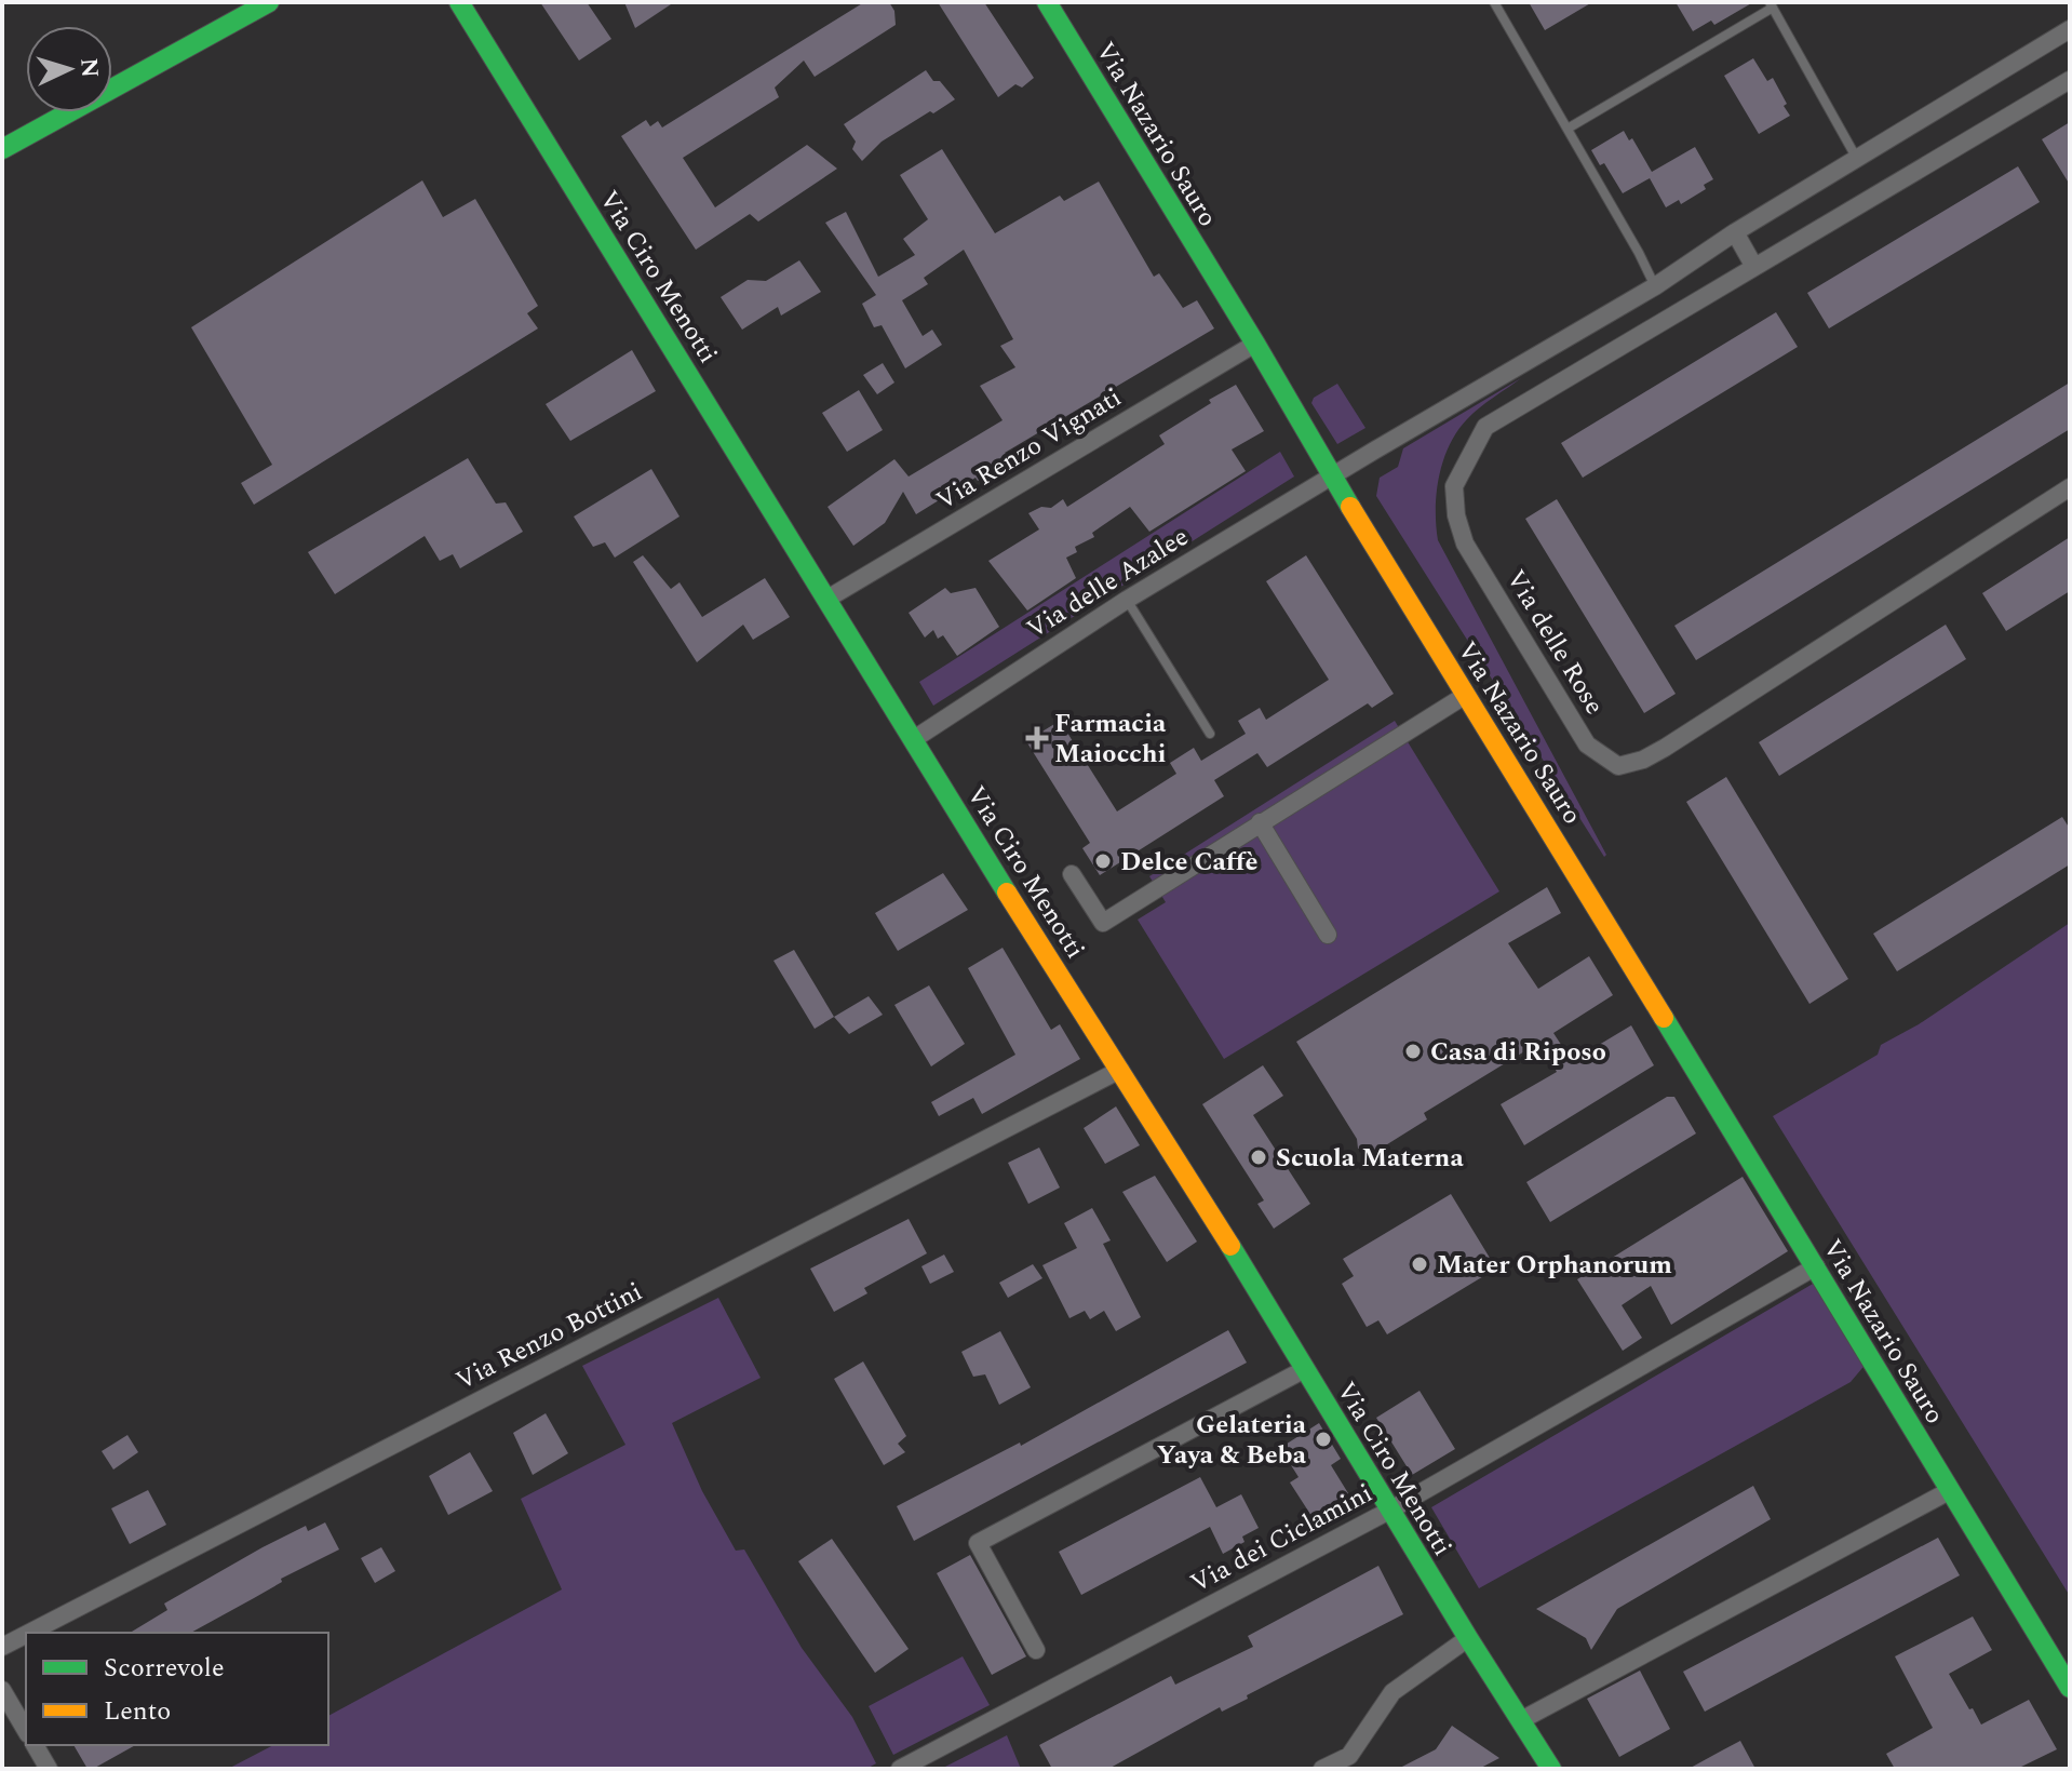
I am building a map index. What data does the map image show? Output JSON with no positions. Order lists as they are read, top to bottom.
{
  "streets": {
    "street": [
      "Via Nazario Sauro",
      "Via Ciro Menotti",
      "Via Renzo Vignati",
      "Via delle Azalee",
      "Via delle Rose",
      "Via Renzo Bottini",
      "Via dei Ciclamini"
    ]
  },
  "crossings": [
    ["Via Nazario Sauro", "Via Renzo Vignati"],
    ["Via Nazario Sauro", "Via delle Azalee"],
    ["Via Nazario Sauro", "Via dei Ciclamini"],
    ["Via Ciro Menotti", "Via Renzo Vignati"],
    ["Via Ciro Menotti", "Via delle Azalee"],
    ["Via Ciro Menotti", "Via Renzo Bottini"],
    ["Via Ciro Menotti", "Via dei Ciclamini"]
  ],
  "places": {
    "health": ["Farmacia Maiocchi"],
    "other": [
      "Delce Caffè",
      "Casa di Riposo",
      "Scuola Materna",
      "Mater Orphanorum",
      "Gelateria Yaya & Beba"
    ]
  },
  "legend": ["Scorrevole", "Lento"],
  "north": "right"
}
